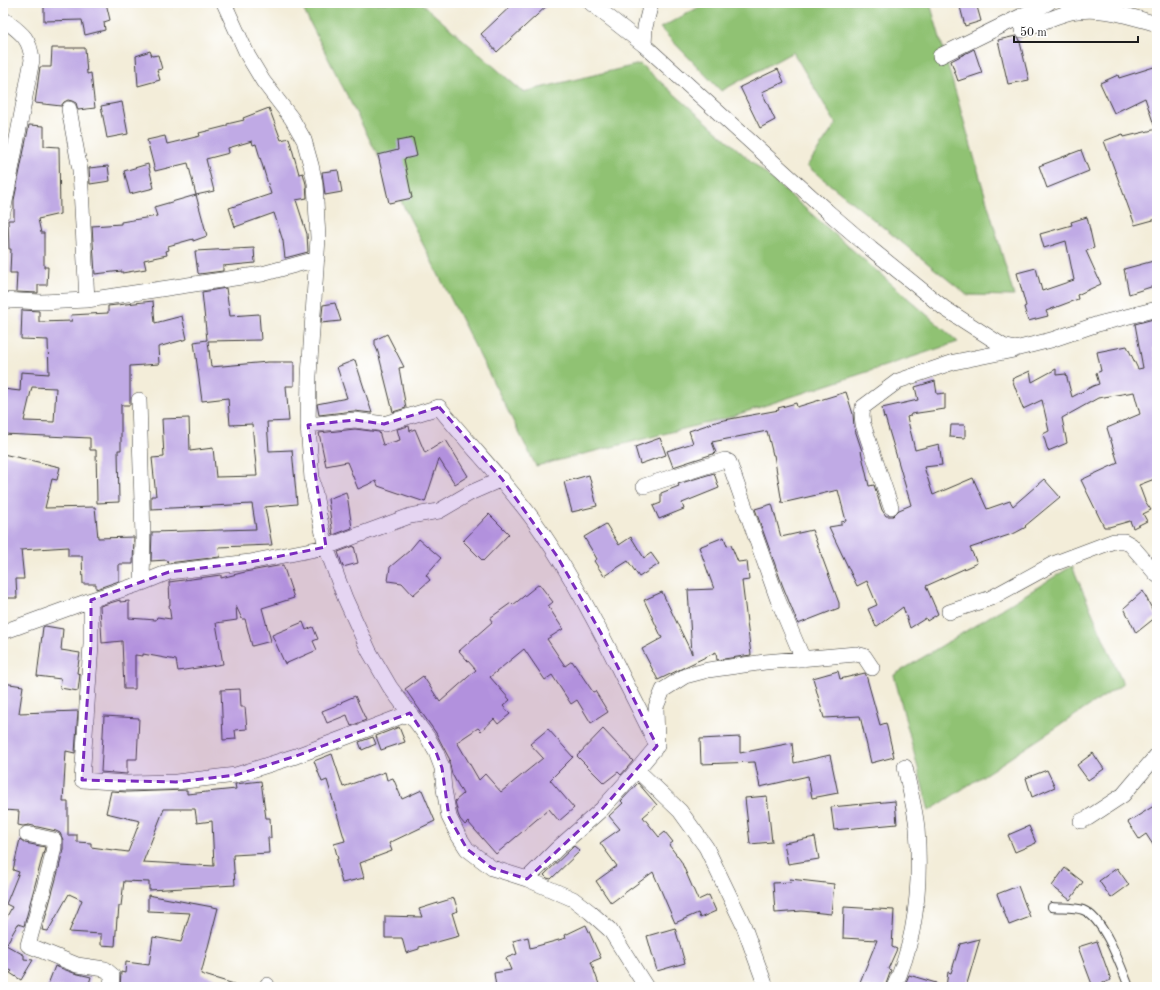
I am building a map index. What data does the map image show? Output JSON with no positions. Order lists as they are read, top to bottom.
{
  "scale_bar": "50 m"
}
